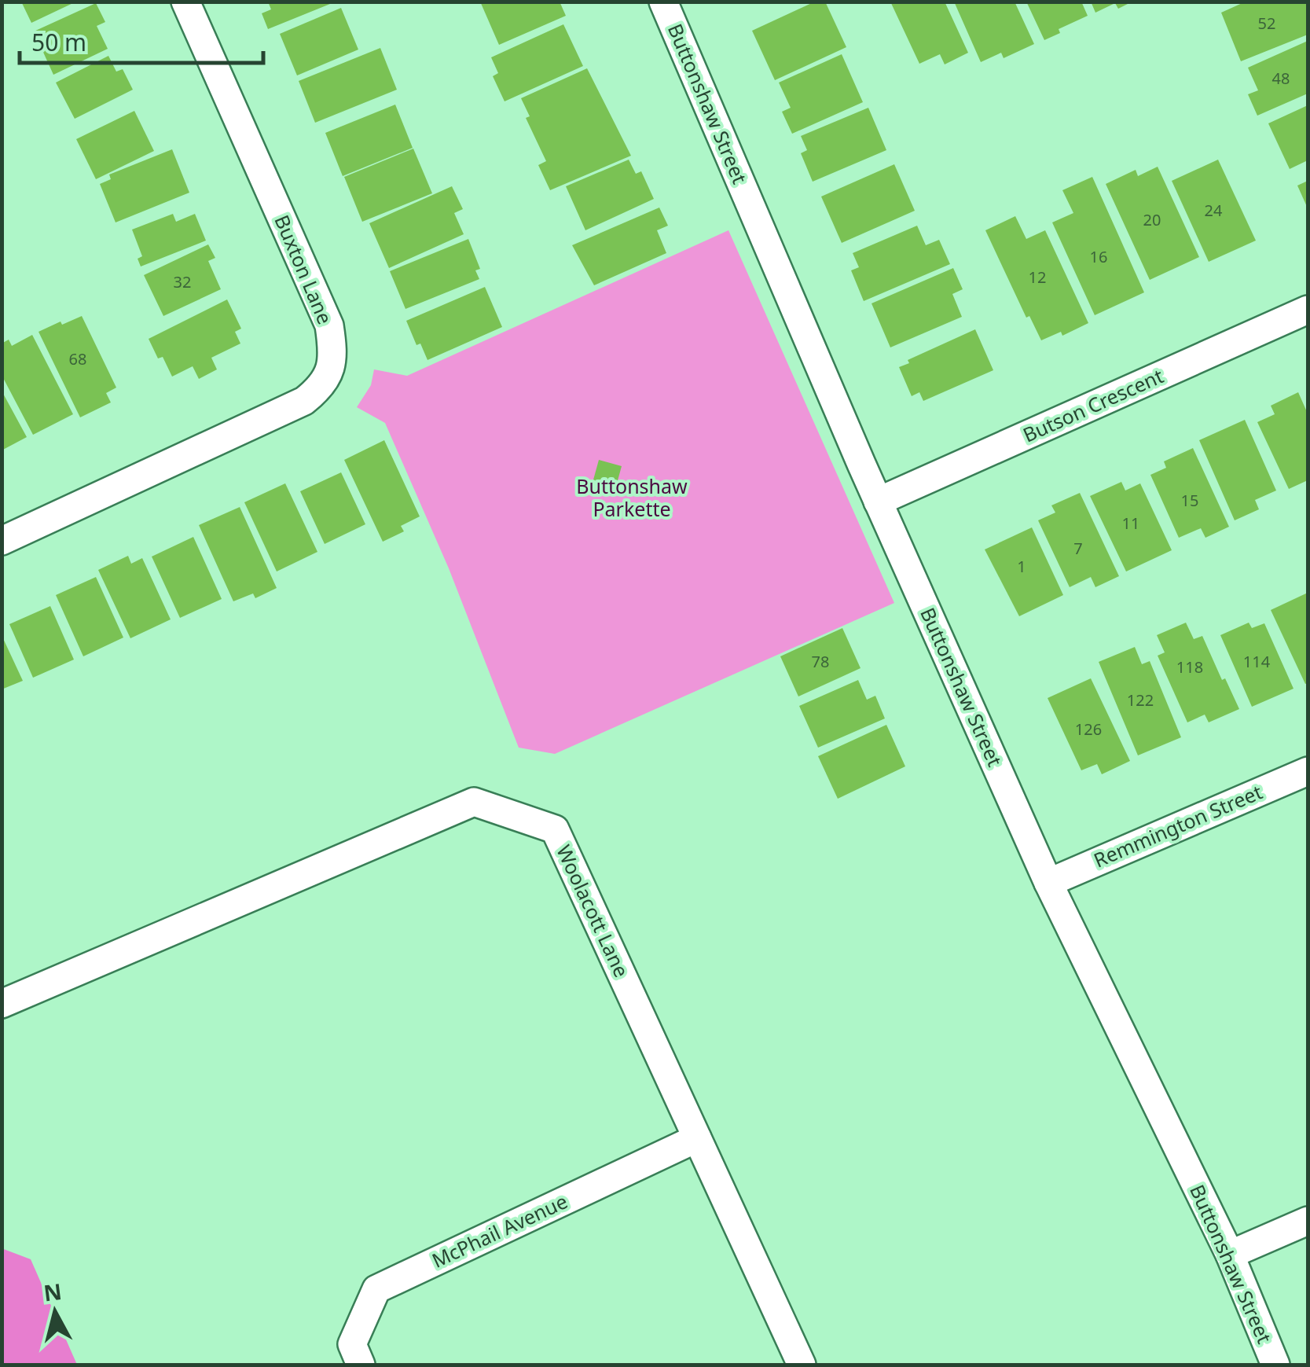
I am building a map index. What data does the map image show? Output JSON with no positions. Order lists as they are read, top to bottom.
{
  "streets": {
    "street": [
      "Buttonshaw Street",
      "Buxton Lane",
      "Butson Crescent",
      "Remmington Street",
      "Woolacott Lane",
      "McPhail Avenue"
    ]
  },
  "crossings": [
    ["Buttonshaw Street", "Butson Crescent"],
    ["Buttonshaw Street", "Remmington Street"],
    ["Woolacott Lane", "McPhail Avenue"]
  ],
  "parks": ["Buttonshaw Parkette"],
  "house_numbers": [
    "52",
    "48",
    "24",
    "20",
    "16",
    "12",
    "32",
    "68",
    "15",
    "11",
    "7",
    "1",
    "78",
    "114",
    "118",
    "122",
    "126"
  ],
  "scale_bar": "50 m",
  "north": "top"
}
